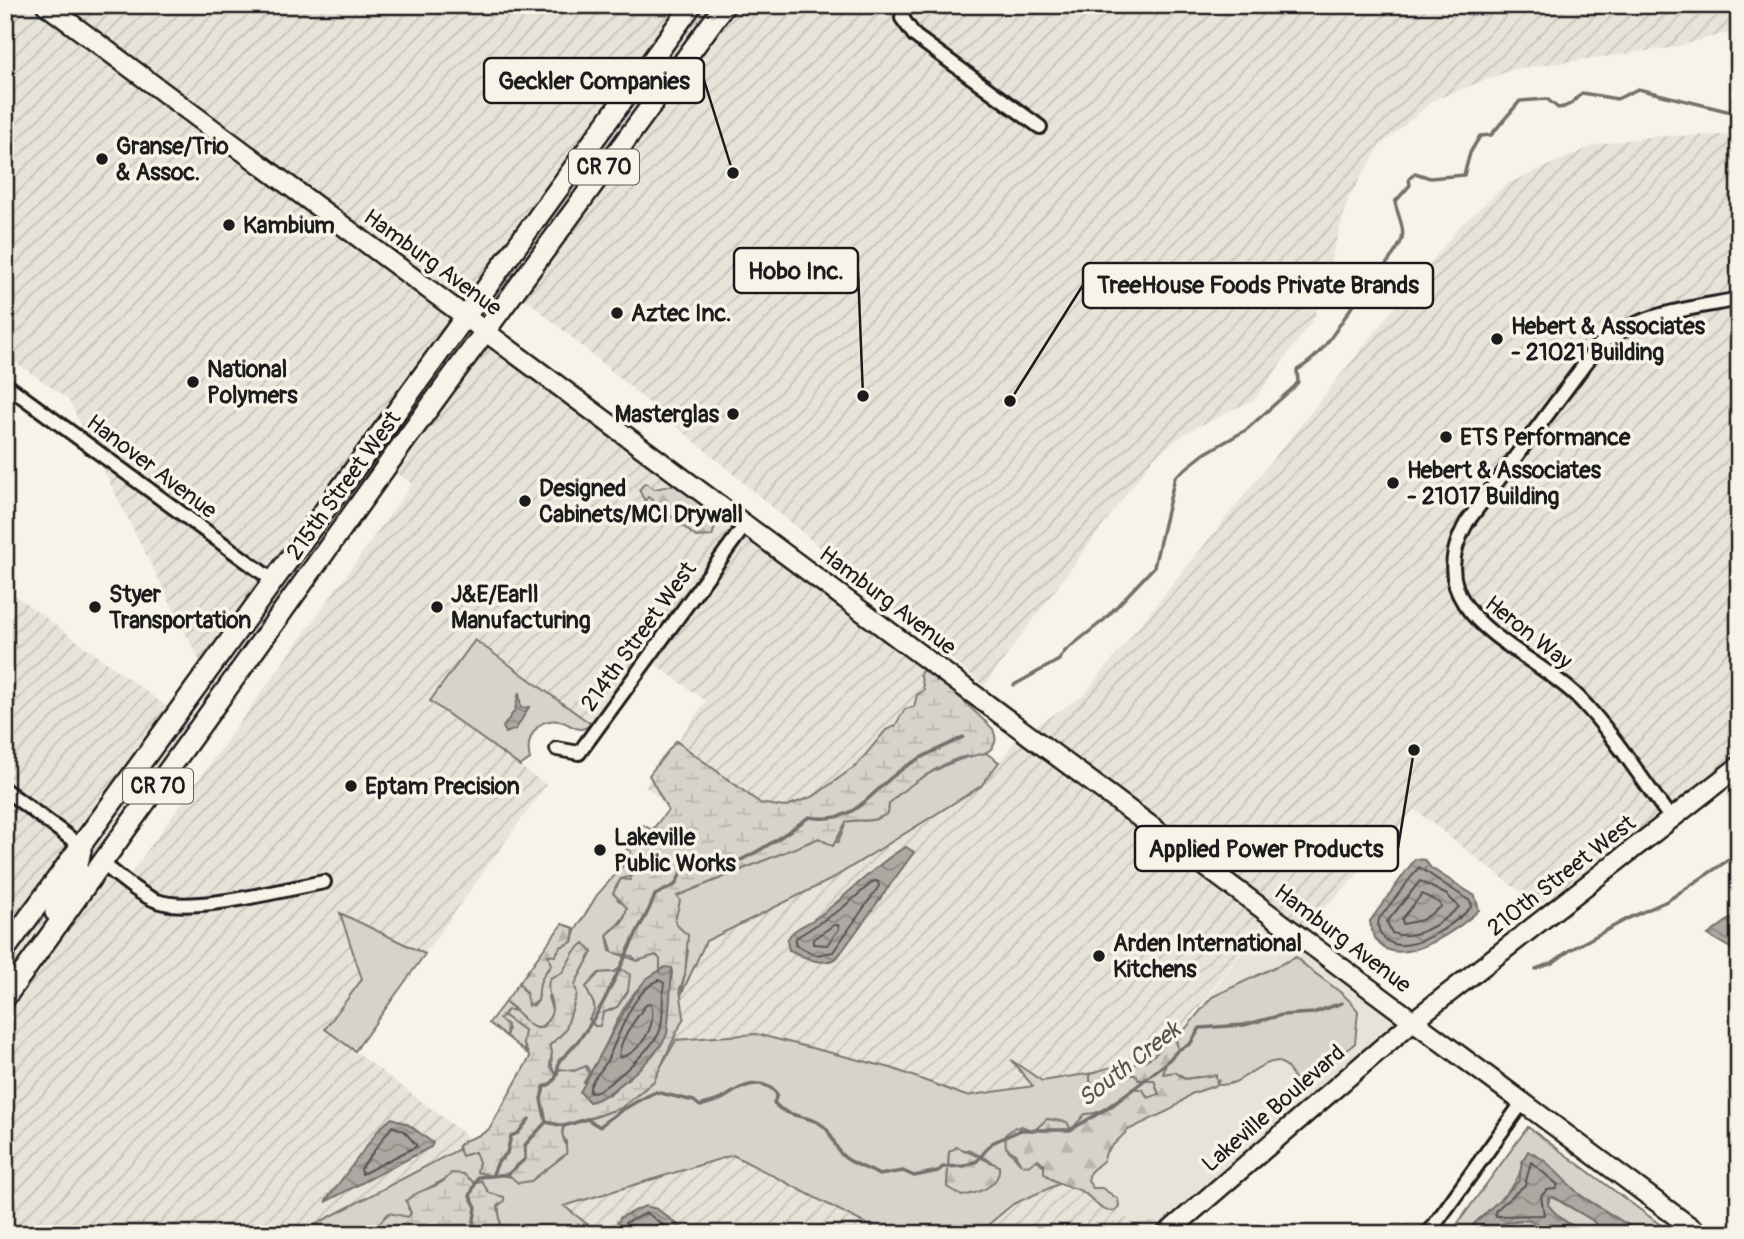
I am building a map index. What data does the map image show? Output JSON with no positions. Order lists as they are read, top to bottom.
{
  "streets": {
    "main road": ["CR 70", "215th Street West"],
    "street": [
      "Hamburg Avenue",
      "Hanover Avenue",
      "Heron Way",
      "214th Street West",
      "210th Street West",
      "Lakeville Boulevard"
    ]
  },
  "crossings": [
    ["Hamburg Avenue", "215th Street West"],
    ["Hamburg Avenue", "214th Street West"],
    ["Hamburg Avenue", "210th Street West"],
    ["Hamburg Avenue", "Lakeville Boulevard"],
    ["Hanover Avenue", "215th Street West"],
    ["Heron Way", "210th Street West"],
    ["210th Street West", "Lakeville Boulevard"]
  ],
  "water": ["South Creek"],
  "places": [
    "Granse/Trio & Assoc.",
    "Geckler Companies",
    "Kambium",
    "Aztec Inc.",
    "Hebert & Associates - 21021 Building",
    "National Polymers",
    "Hobo Inc.",
    "TreeHouse Foods Private Brands",
    "Masterglas",
    "ETS Performance",
    "Hebert & Associates - 21017 Building",
    "Designed Cabinets/MCI Drywall",
    "Styer Transportation",
    "J&E/Earll Manufacturing",
    "Applied Power Products",
    "Eptam Precision",
    "Lakeville Public Works",
    "Arden International Kitchens"
  ]
}
